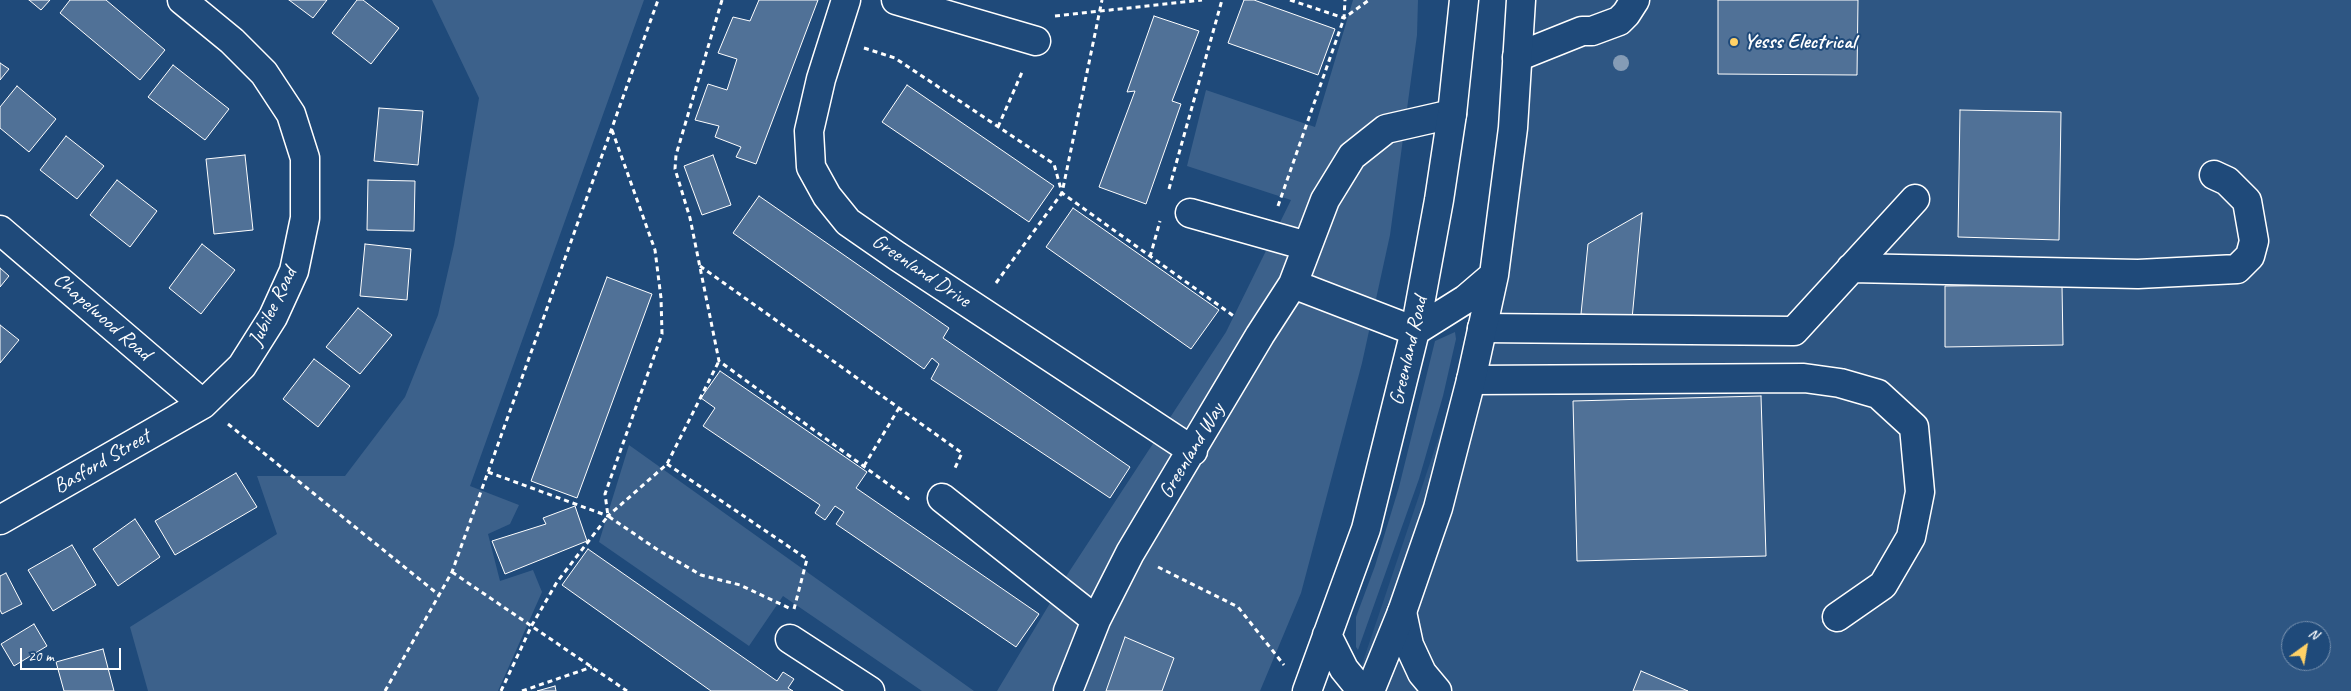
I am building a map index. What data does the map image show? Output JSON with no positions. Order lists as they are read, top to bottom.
{
  "streets": {
    "main road": [
      "Greenland Drive",
      "Jubilee Road",
      "Chapelwood Road",
      "Greenland Road",
      "Greenland Way",
      "Basford Street"
    ]
  },
  "crossings": [
    ["Greenland Drive", "Greenland Way"],
    ["Jubilee Road", "Chapelwood Road"],
    ["Jubilee Road", "Basford Street"],
    ["Chapelwood Road", "Basford Street"],
    ["Greenland Road", "Greenland Way"]
  ],
  "places": ["Yesss Electrical"],
  "scale_bar": "20 m",
  "north": "top right"
}
